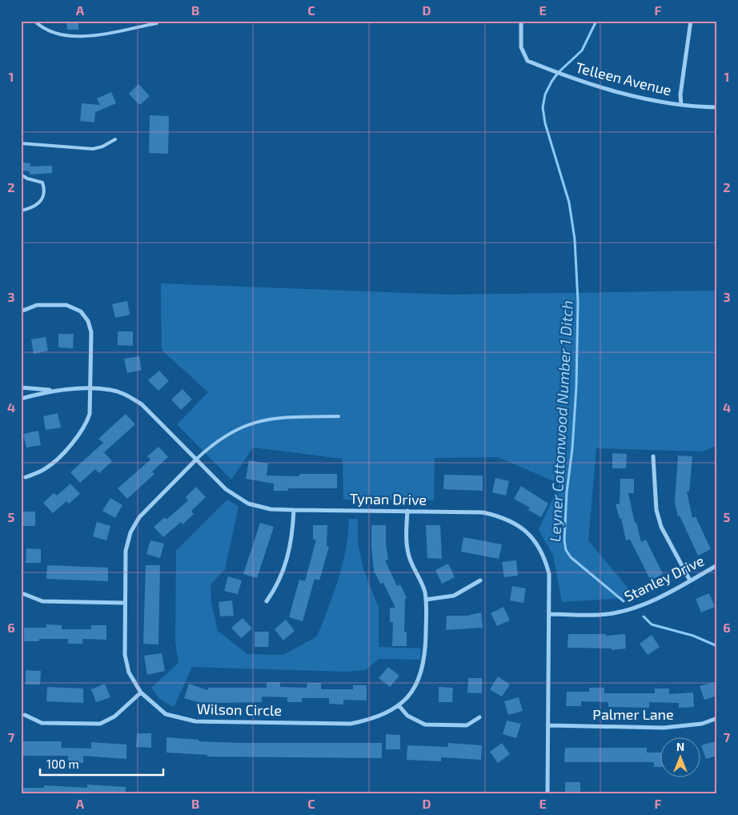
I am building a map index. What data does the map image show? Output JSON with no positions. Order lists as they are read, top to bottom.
{
  "streets": {
    "street": [
      "Telleen Avenue",
      "Tynan Drive",
      "Stanley Drive",
      "Wilson Circle",
      "Palmer Lane"
    ]
  },
  "crossings": [
    ["Tynan Drive", "Stanley Drive"],
    ["Tynan Drive", "Wilson Circle"],
    ["Tynan Drive", "Palmer Lane"]
  ],
  "water": ["Leyner Cottonwood Number 1 Ditch"],
  "scale_bar": "100 m",
  "north": "top",
  "grid": {
    "columns": [
      "A",
      "B",
      "C",
      "D",
      "E",
      "F"
    ],
    "rows": [
      "1",
      "2",
      "3",
      "4",
      "5",
      "6",
      "7"
    ]
  }
}
